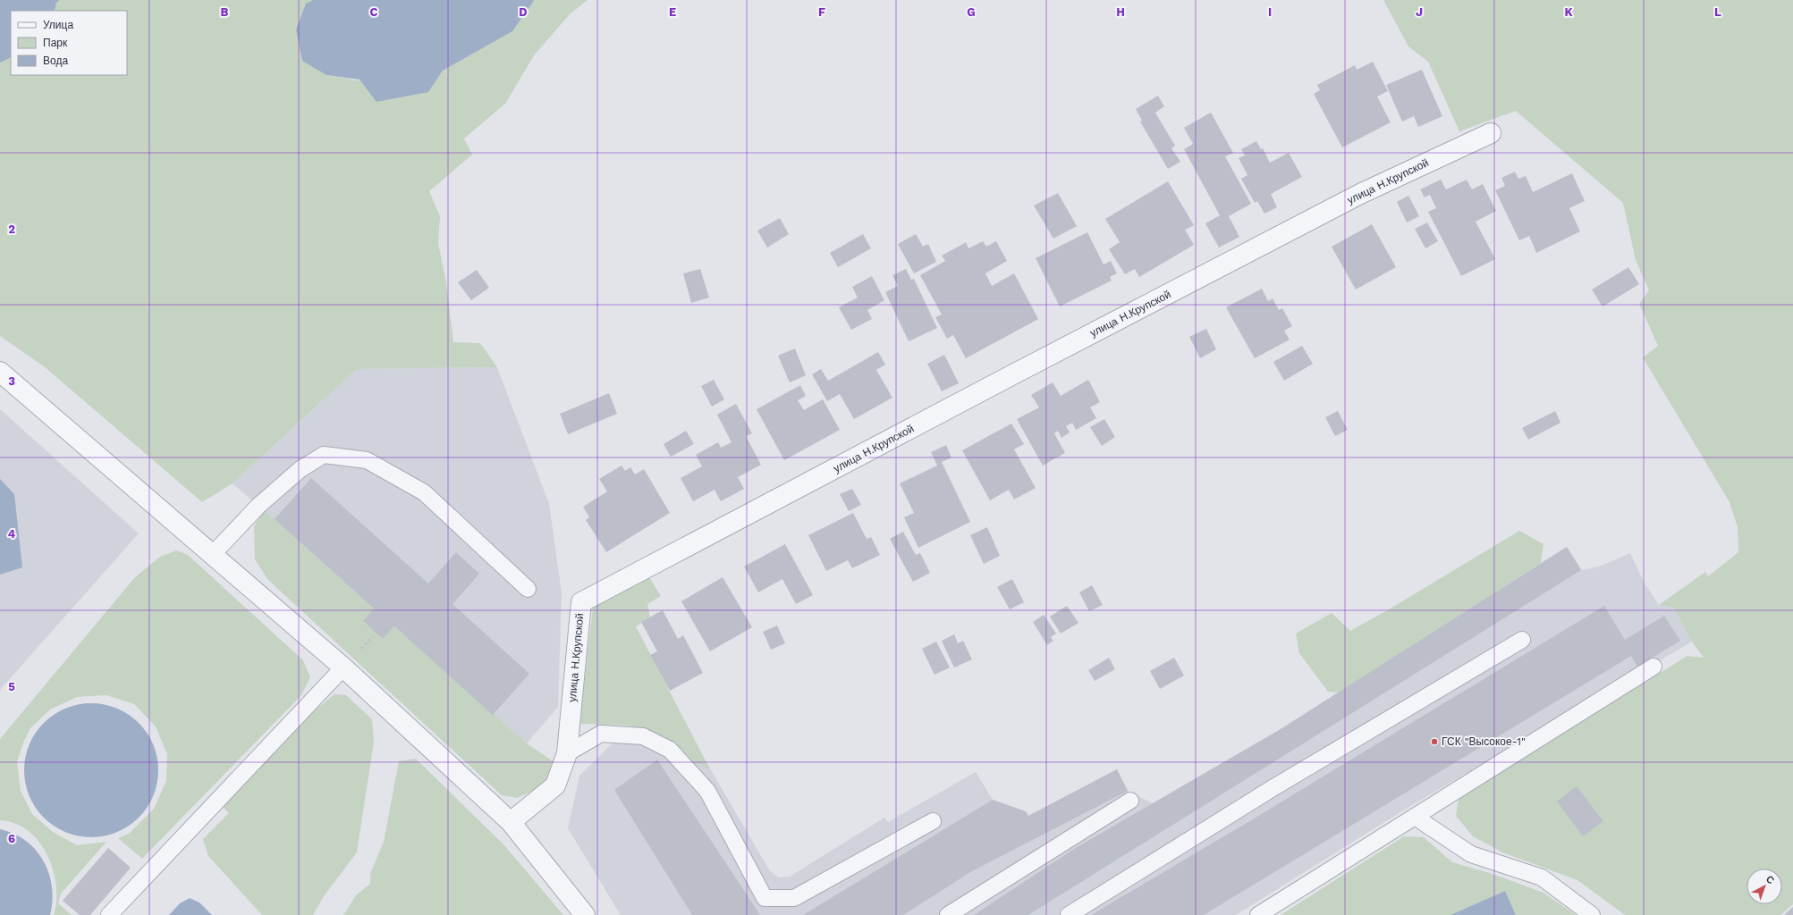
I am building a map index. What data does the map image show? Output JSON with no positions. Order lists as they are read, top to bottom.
{
  "streets": {
    "street": ["улица Н.Крупской"]
  },
  "places": ["ГСК \"Высокое-1\""],
  "legend": ["Улица", "Парк", "Вода"],
  "north": "top right",
  "grid": {
    "columns": [
      "B",
      "C",
      "D",
      "E",
      "F",
      "G",
      "H",
      "I",
      "J",
      "K",
      "L"
    ],
    "rows": [
      "2",
      "3",
      "4",
      "5",
      "6"
    ]
  }
}
